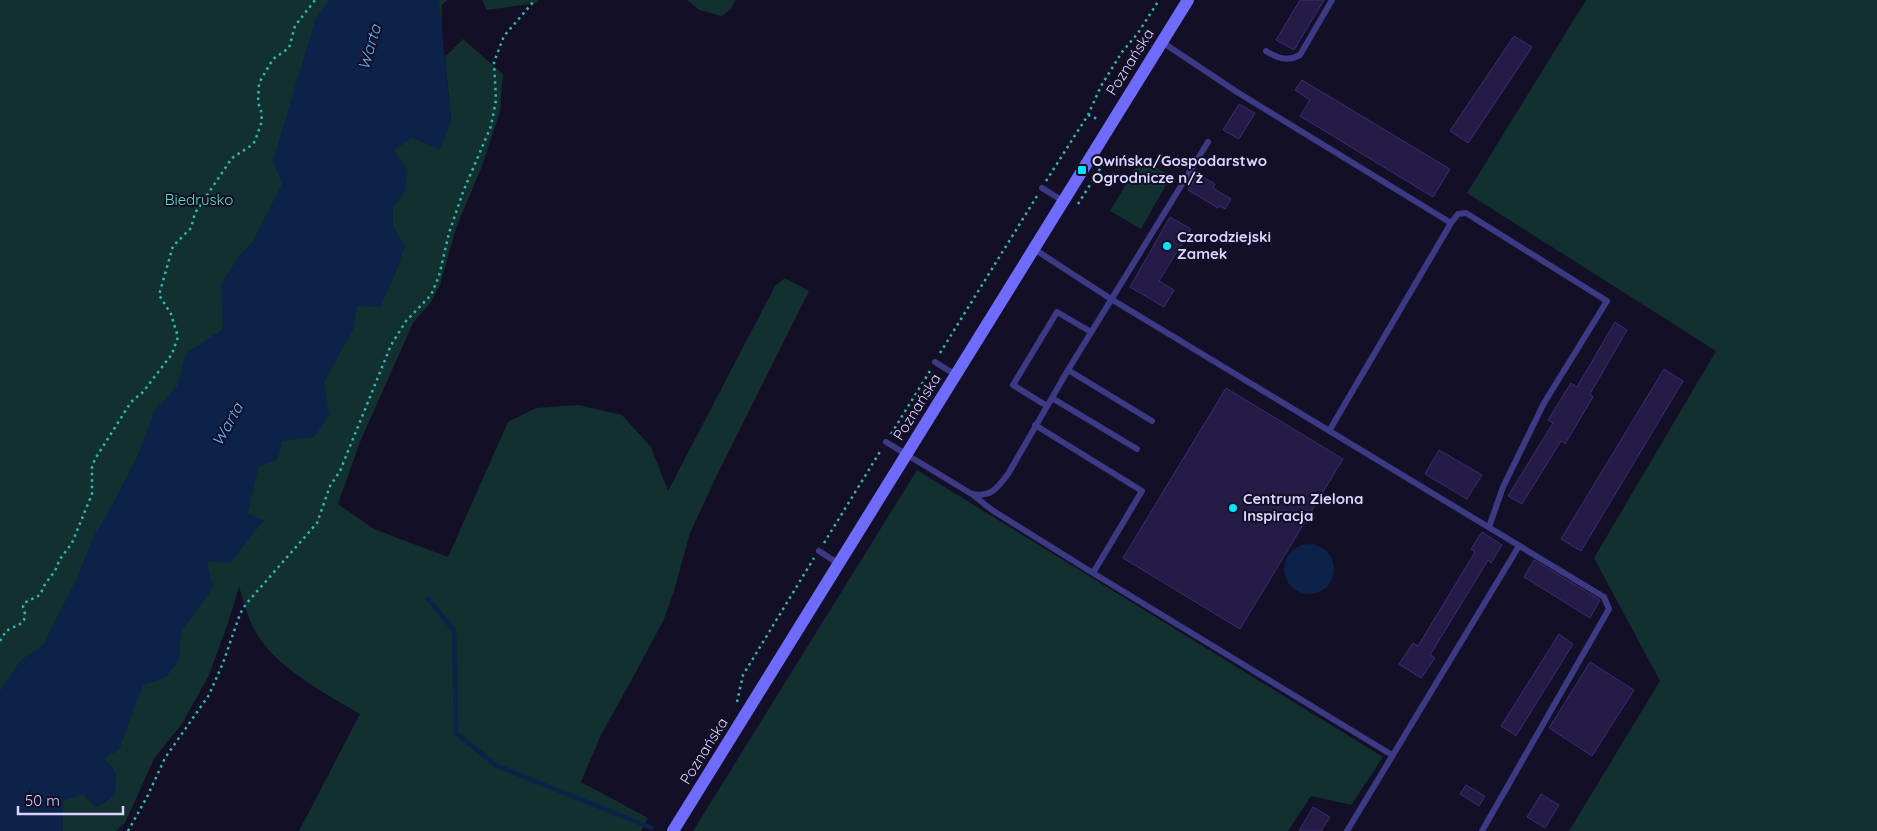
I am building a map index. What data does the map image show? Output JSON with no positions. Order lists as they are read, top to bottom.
{
  "streets": {
    "main road": ["Poznańska"]
  },
  "water": ["Warta"],
  "parks": ["Biedrusko"],
  "places": {
    "transit": ["Owińska/Gospodarstwo Ogrodnicze n/ż"],
    "other": ["Czarodziejski Zamek", "Centrum Zielona Inspiracja"]
  },
  "scale_bar": "50 m"
}
